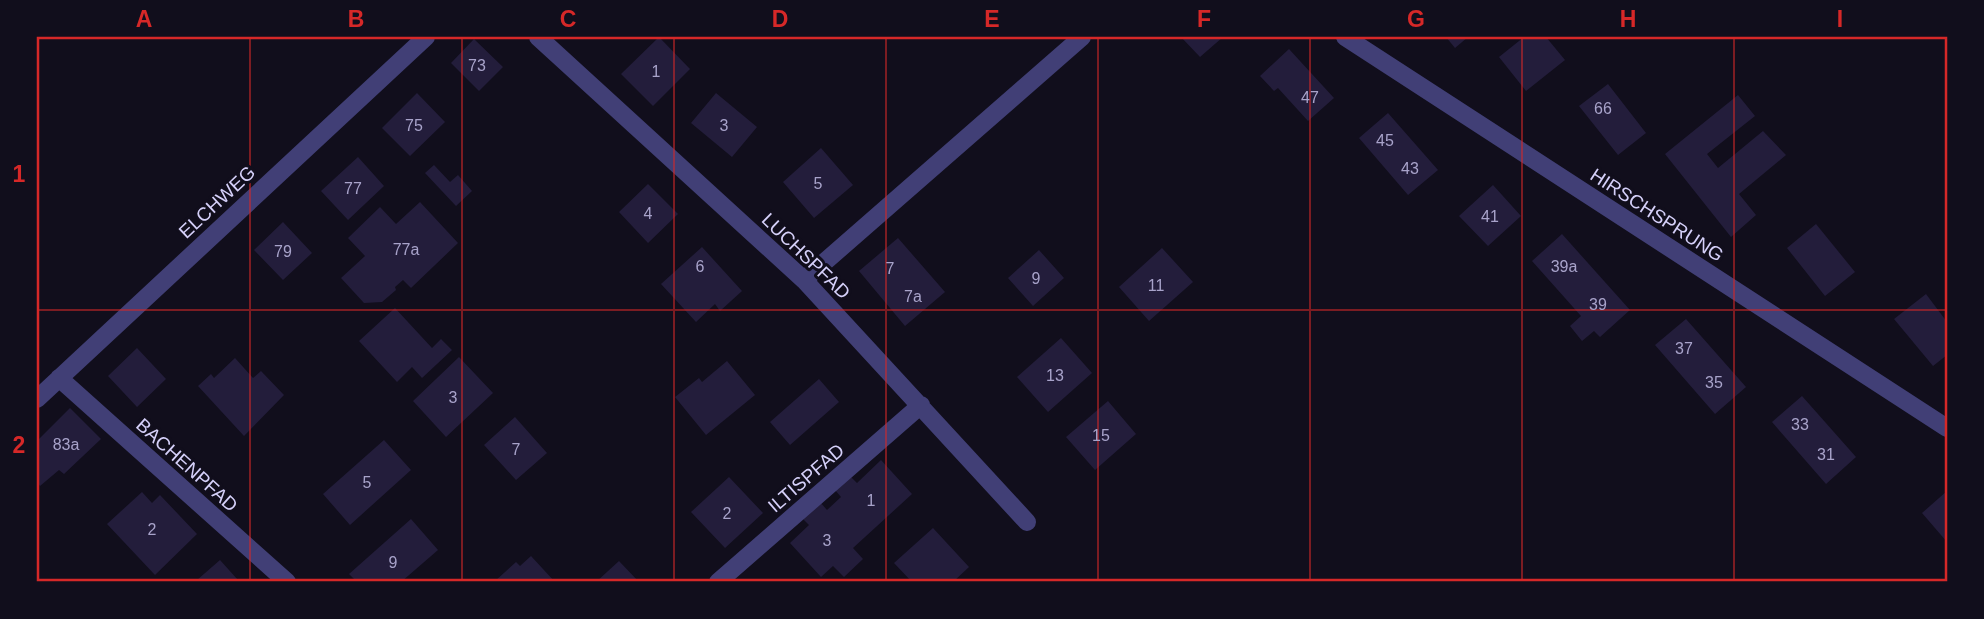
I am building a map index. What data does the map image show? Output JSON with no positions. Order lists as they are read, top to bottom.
{
  "streets": {
    "street": [
      "ELCHWEG",
      "HIRSCHSPRUNG",
      "LUCHSPFAD",
      "BACHENPFAD",
      "ILTISPFAD"
    ]
  },
  "crossings": [
    ["ELCHWEG", "BACHENPFAD"],
    ["LUCHSPFAD", "ILTISPFAD"]
  ],
  "house_numbers": [
    "73",
    "1",
    "47",
    "66",
    "75",
    "3",
    "45",
    "43",
    "5",
    "77",
    "4",
    "41",
    "77a",
    "79",
    "6",
    "39a",
    "7",
    "9",
    "11",
    "7a",
    "39",
    "37",
    "13",
    "35",
    "3",
    "33",
    "15",
    "83a",
    "7",
    "31",
    "5",
    "1",
    "2",
    "2",
    "3",
    "9"
  ],
  "grid": {
    "columns": [
      "A",
      "B",
      "C",
      "D",
      "E",
      "F",
      "G",
      "H",
      "I"
    ],
    "rows": ["1", "2"]
  }
}
